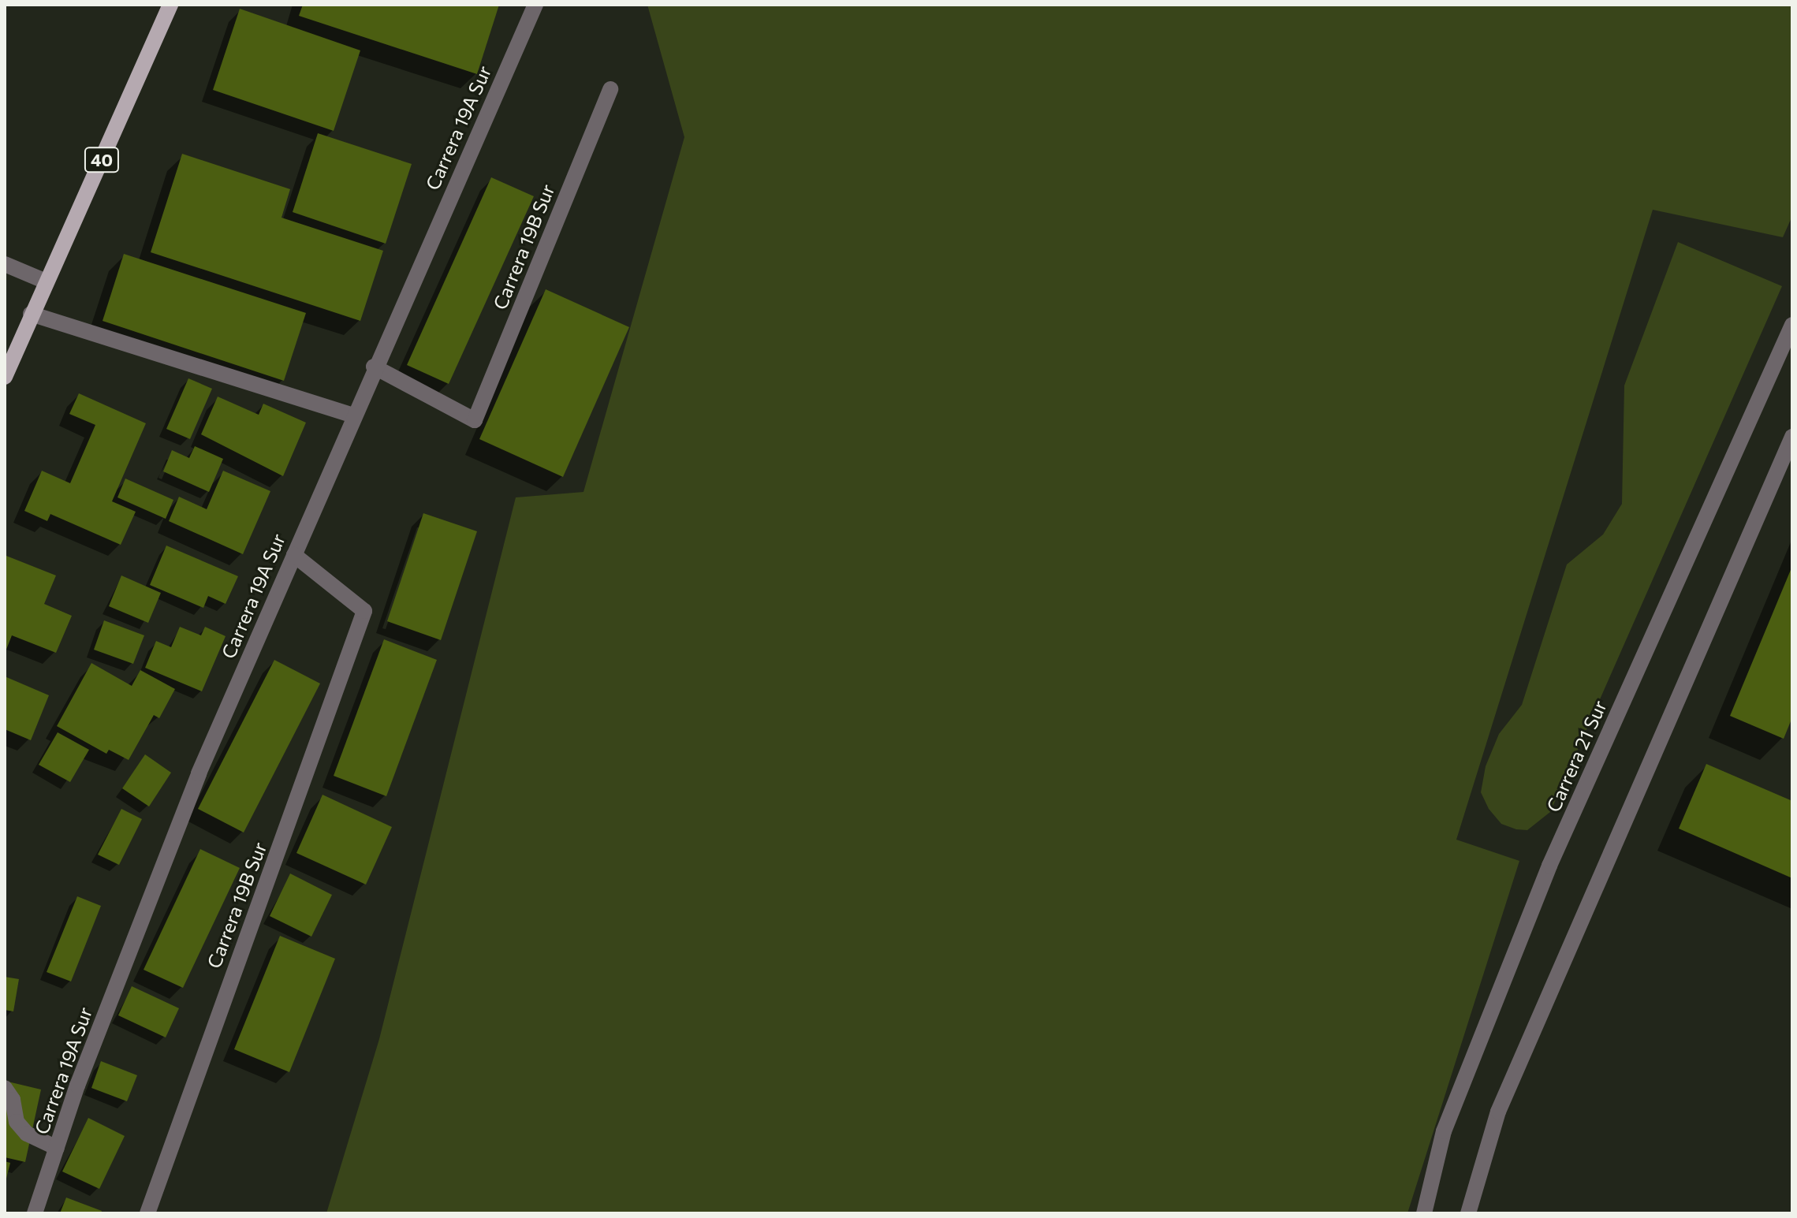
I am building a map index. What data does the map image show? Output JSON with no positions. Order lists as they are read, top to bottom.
{
  "streets": {
    "main road": ["40"],
    "street": ["Carrera 19A Sur", "Carrera 19B Sur", "Carrera 21 Sur"]
  },
  "crossings": [
    ["Carrera 19A Sur", "Carrera 19B Sur"]
  ]
}
